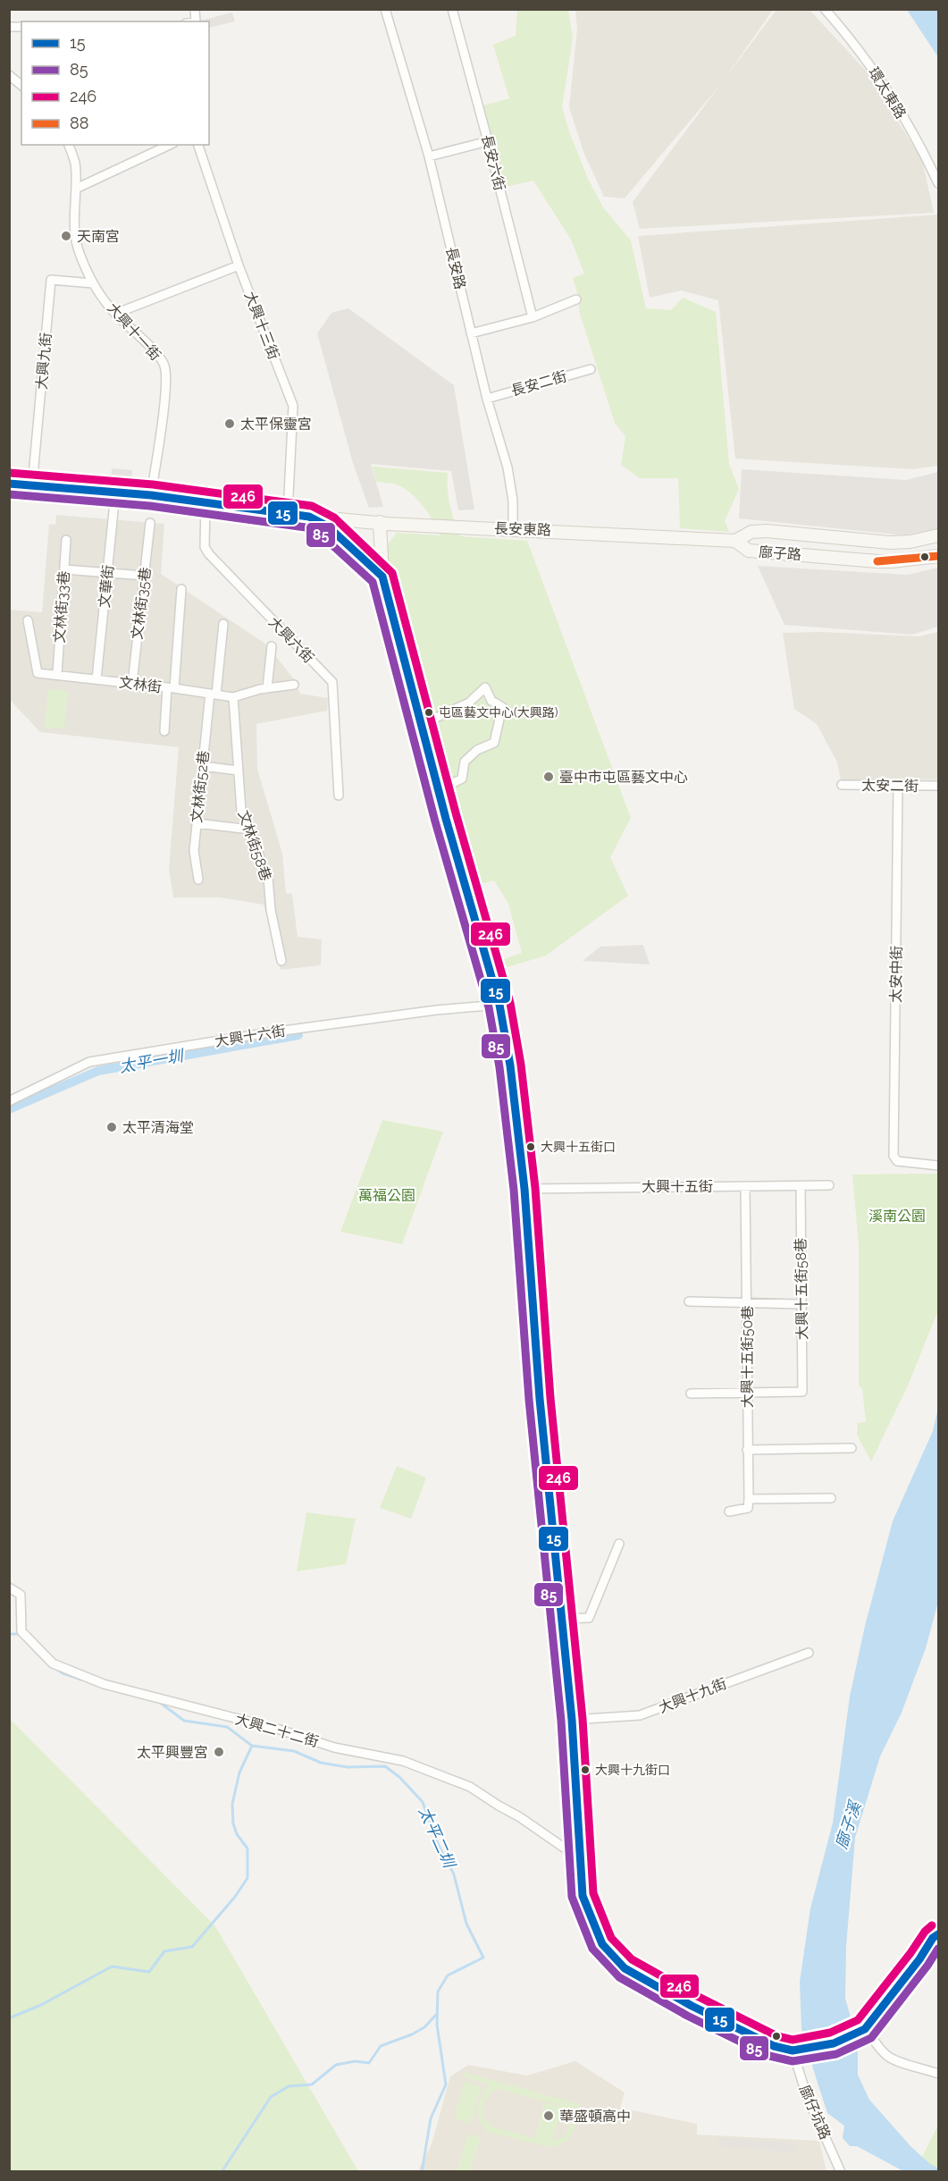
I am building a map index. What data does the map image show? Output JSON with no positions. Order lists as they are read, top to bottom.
{
  "streets": {
    "main road": ["長安東路", "廍子路"],
    "street": [
      "環太東路",
      "長安六街",
      "長安路",
      "大興十三街",
      "大興十一街",
      "大興九街",
      "長安二街",
      "文華街",
      "文林街35巷",
      "文林街33巷",
      "大興六街",
      "文林街",
      "太安二街",
      "文林街52巷",
      "文林街58巷",
      "太安中街",
      "大興十六街",
      "大興十五街",
      "大興十五街58巷",
      "大興十五街50巷",
      "大興十九街",
      "大興二十二街",
      "廍仔坑路"
    ]
  },
  "crossings": [
    ["長安路", "長安二街"],
    ["長安路", "長安東路"],
    ["大興十三街", "長安東路"],
    ["大興十一街", "大興九街"],
    ["大興十一街", "長安東路"],
    ["大興九街", "長安東路"],
    ["長安東路", "廍子路"],
    ["長安東路", "文華街"],
    ["長安東路", "大興六街"],
    ["文華街", "文林街"],
    ["文林街35巷", "文林街"],
    ["文林街33巷", "文林街"],
    ["文林街", "文林街52巷"],
    ["文林街", "文林街58巷"],
    ["太安二街", "太安中街"],
    ["大興十五街", "大興十五街58巷"],
    ["大興十五街", "大興十五街50巷"],
    ["大興十五街58巷", "大興十五街50巷"]
  ],
  "water": ["太平一圳", "廍子溪", "太平二圳"],
  "parks": ["萬福公園", "溪南公園"],
  "places": [
    "天南宮",
    "太平保靈宮",
    "屯區藝文中心(大興路)",
    "臺中市屯區藝文中心",
    "太平清海堂",
    "大興十五街口",
    "太平興豐宮",
    "大興十九街口",
    "華盛頓高中"
  ],
  "lines": [
    "transit line 246",
    "transit line 15",
    "transit line 85",
    "transit line 88"
  ],
  "legend": [
    "15",
    "85",
    "246",
    "88"
  ]
}
